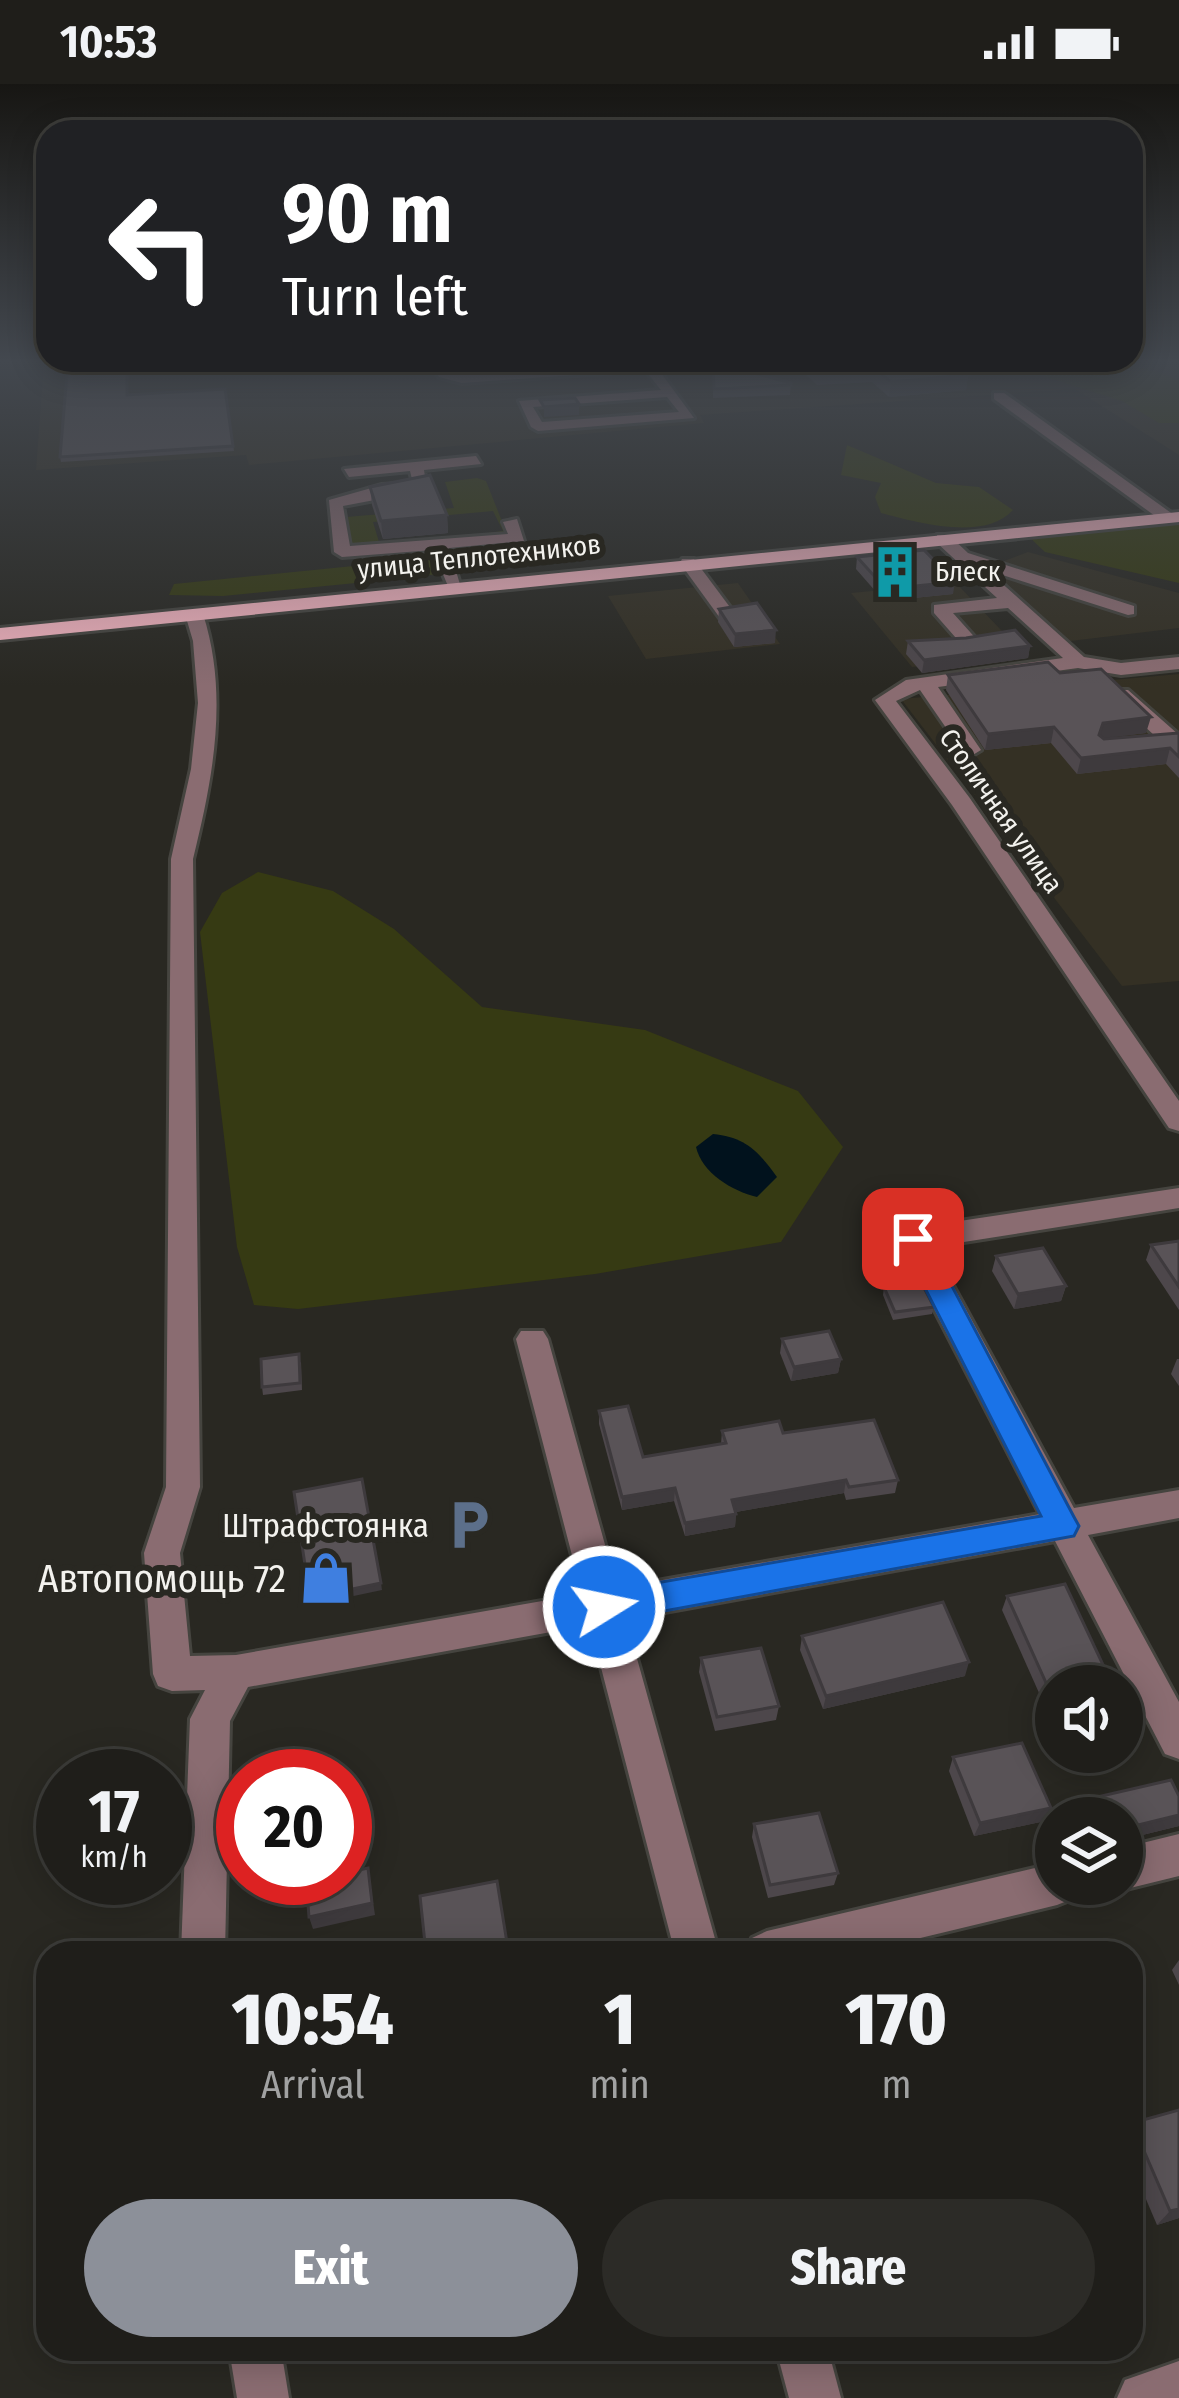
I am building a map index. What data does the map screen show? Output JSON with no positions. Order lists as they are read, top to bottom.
{
  "streets": {
    "main road": ["улица Теплотехников"],
    "street": ["Столичная улица"]
  },
  "places": {
    "building": ["Блеск"],
    "parking": ["Штрафстоянка"],
    "shop": ["Автопомощь 72"]
  },
  "page": {
    "status": "10:53",
    "turn": ["90 m", "Turn left"],
    "speed": "17 km/h",
    "limit": "20",
    "eta": [
      "10:54",
      "Arrival",
      "1",
      "min",
      "170",
      "m"
    ],
    "buttons": ["Exit", "Share"]
  }
}
